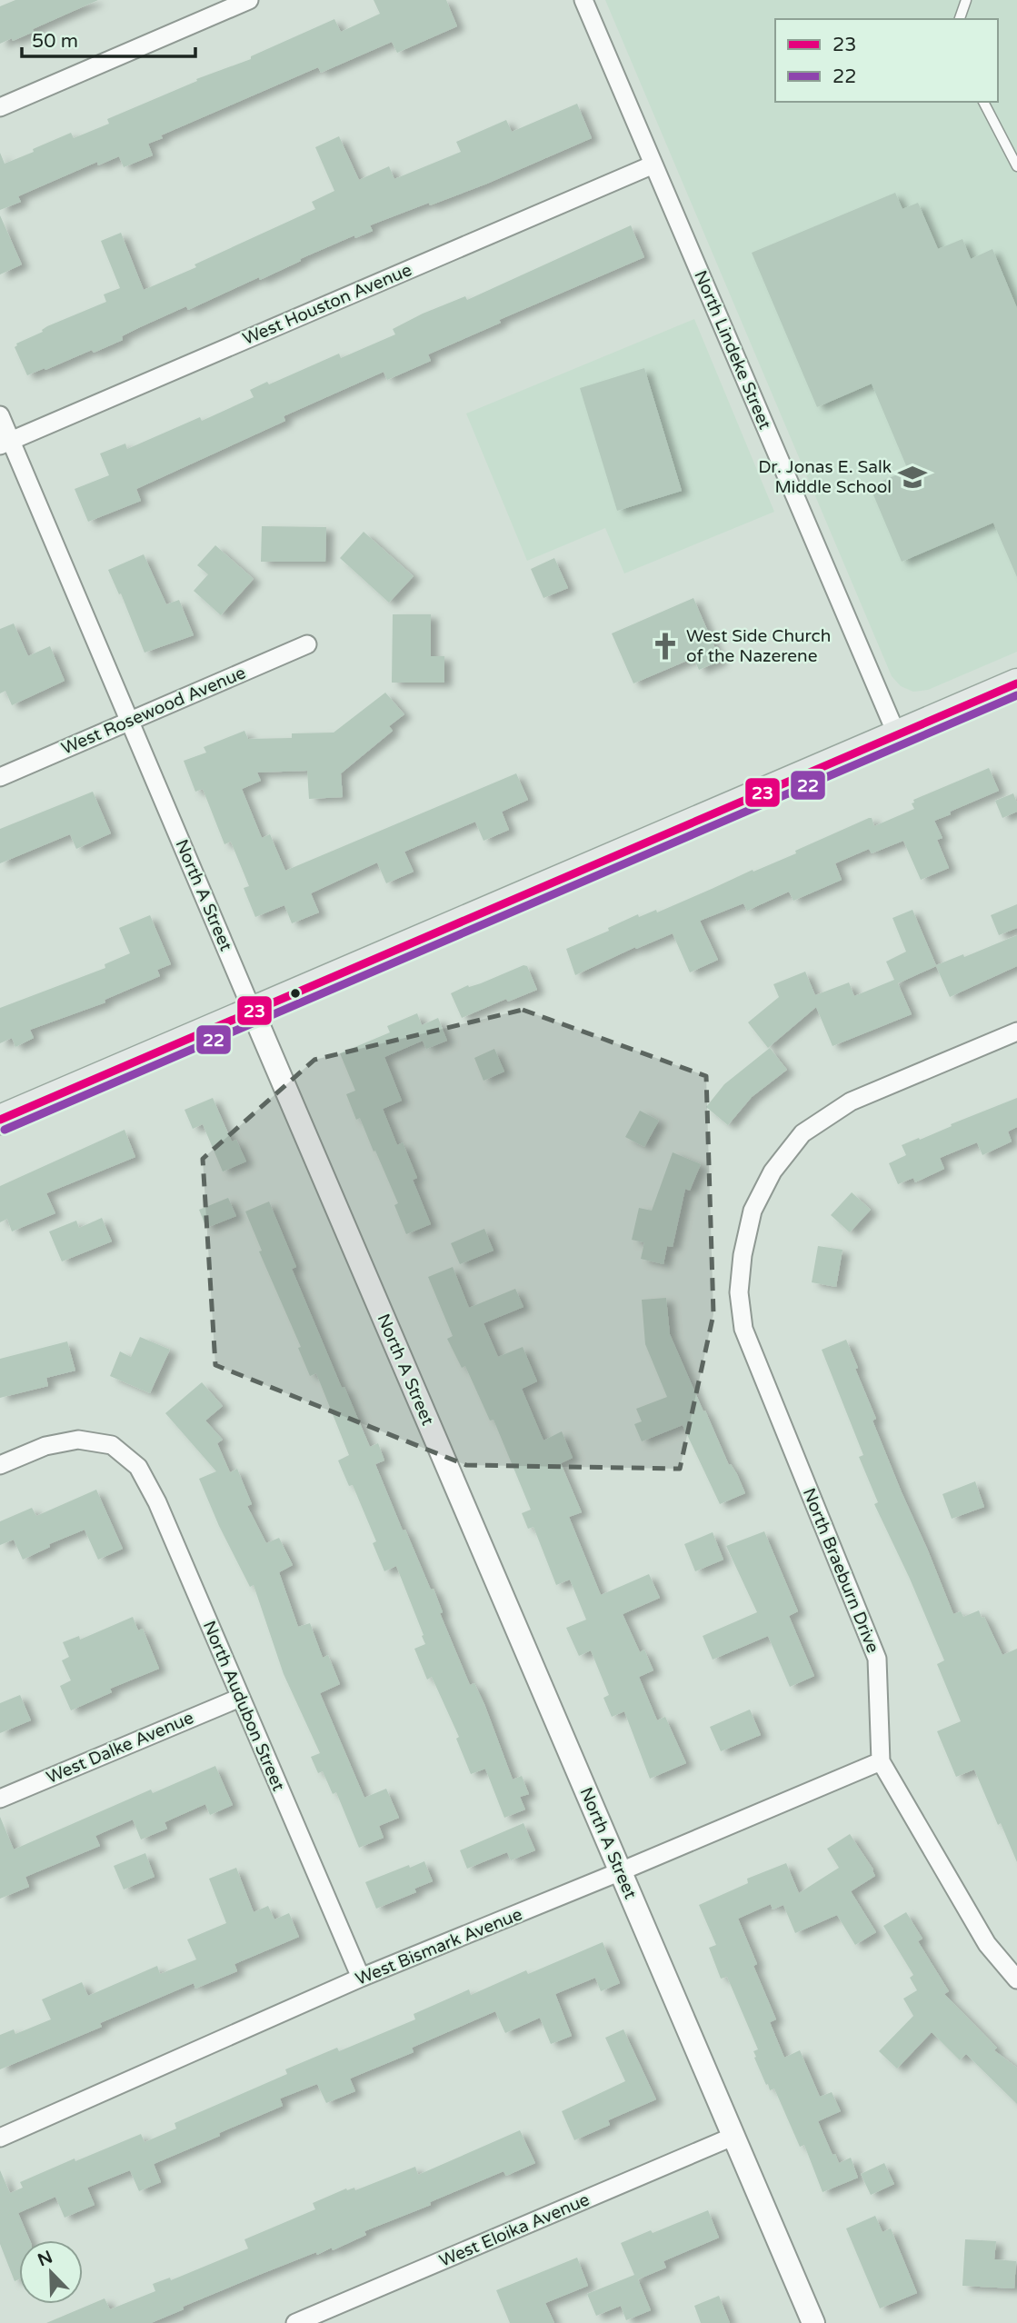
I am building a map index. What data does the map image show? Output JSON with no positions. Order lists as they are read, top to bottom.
{
  "streets": {
    "street": [
      "West Houston Avenue",
      "North Lindeke Street",
      "West Rosewood Avenue",
      "North A Street",
      "North Braeburn Drive",
      "North Audubon Street",
      "West Dalke Avenue",
      "West Bismark Avenue",
      "West Eloika Avenue"
    ]
  },
  "crossings": [
    ["West Houston Avenue", "North Lindeke Street"],
    ["West Houston Avenue", "North A Street"],
    ["West Rosewood Avenue", "North A Street"],
    ["North A Street", "West Bismark Avenue"],
    ["North A Street", "West Eloika Avenue"],
    ["North Braeburn Drive", "West Bismark Avenue"],
    ["North Audubon Street", "West Dalke Avenue"],
    ["North Audubon Street", "West Bismark Avenue"]
  ],
  "places": {
    "school or university": ["Dr. Jonas E. Salk Middle School"],
    "church": ["West Side Church of the Nazerene"]
  },
  "lines": ["transit line 23", "transit line 22"],
  "legend": ["23", "22"],
  "scale_bar": "50 m",
  "north": "top left"
}
